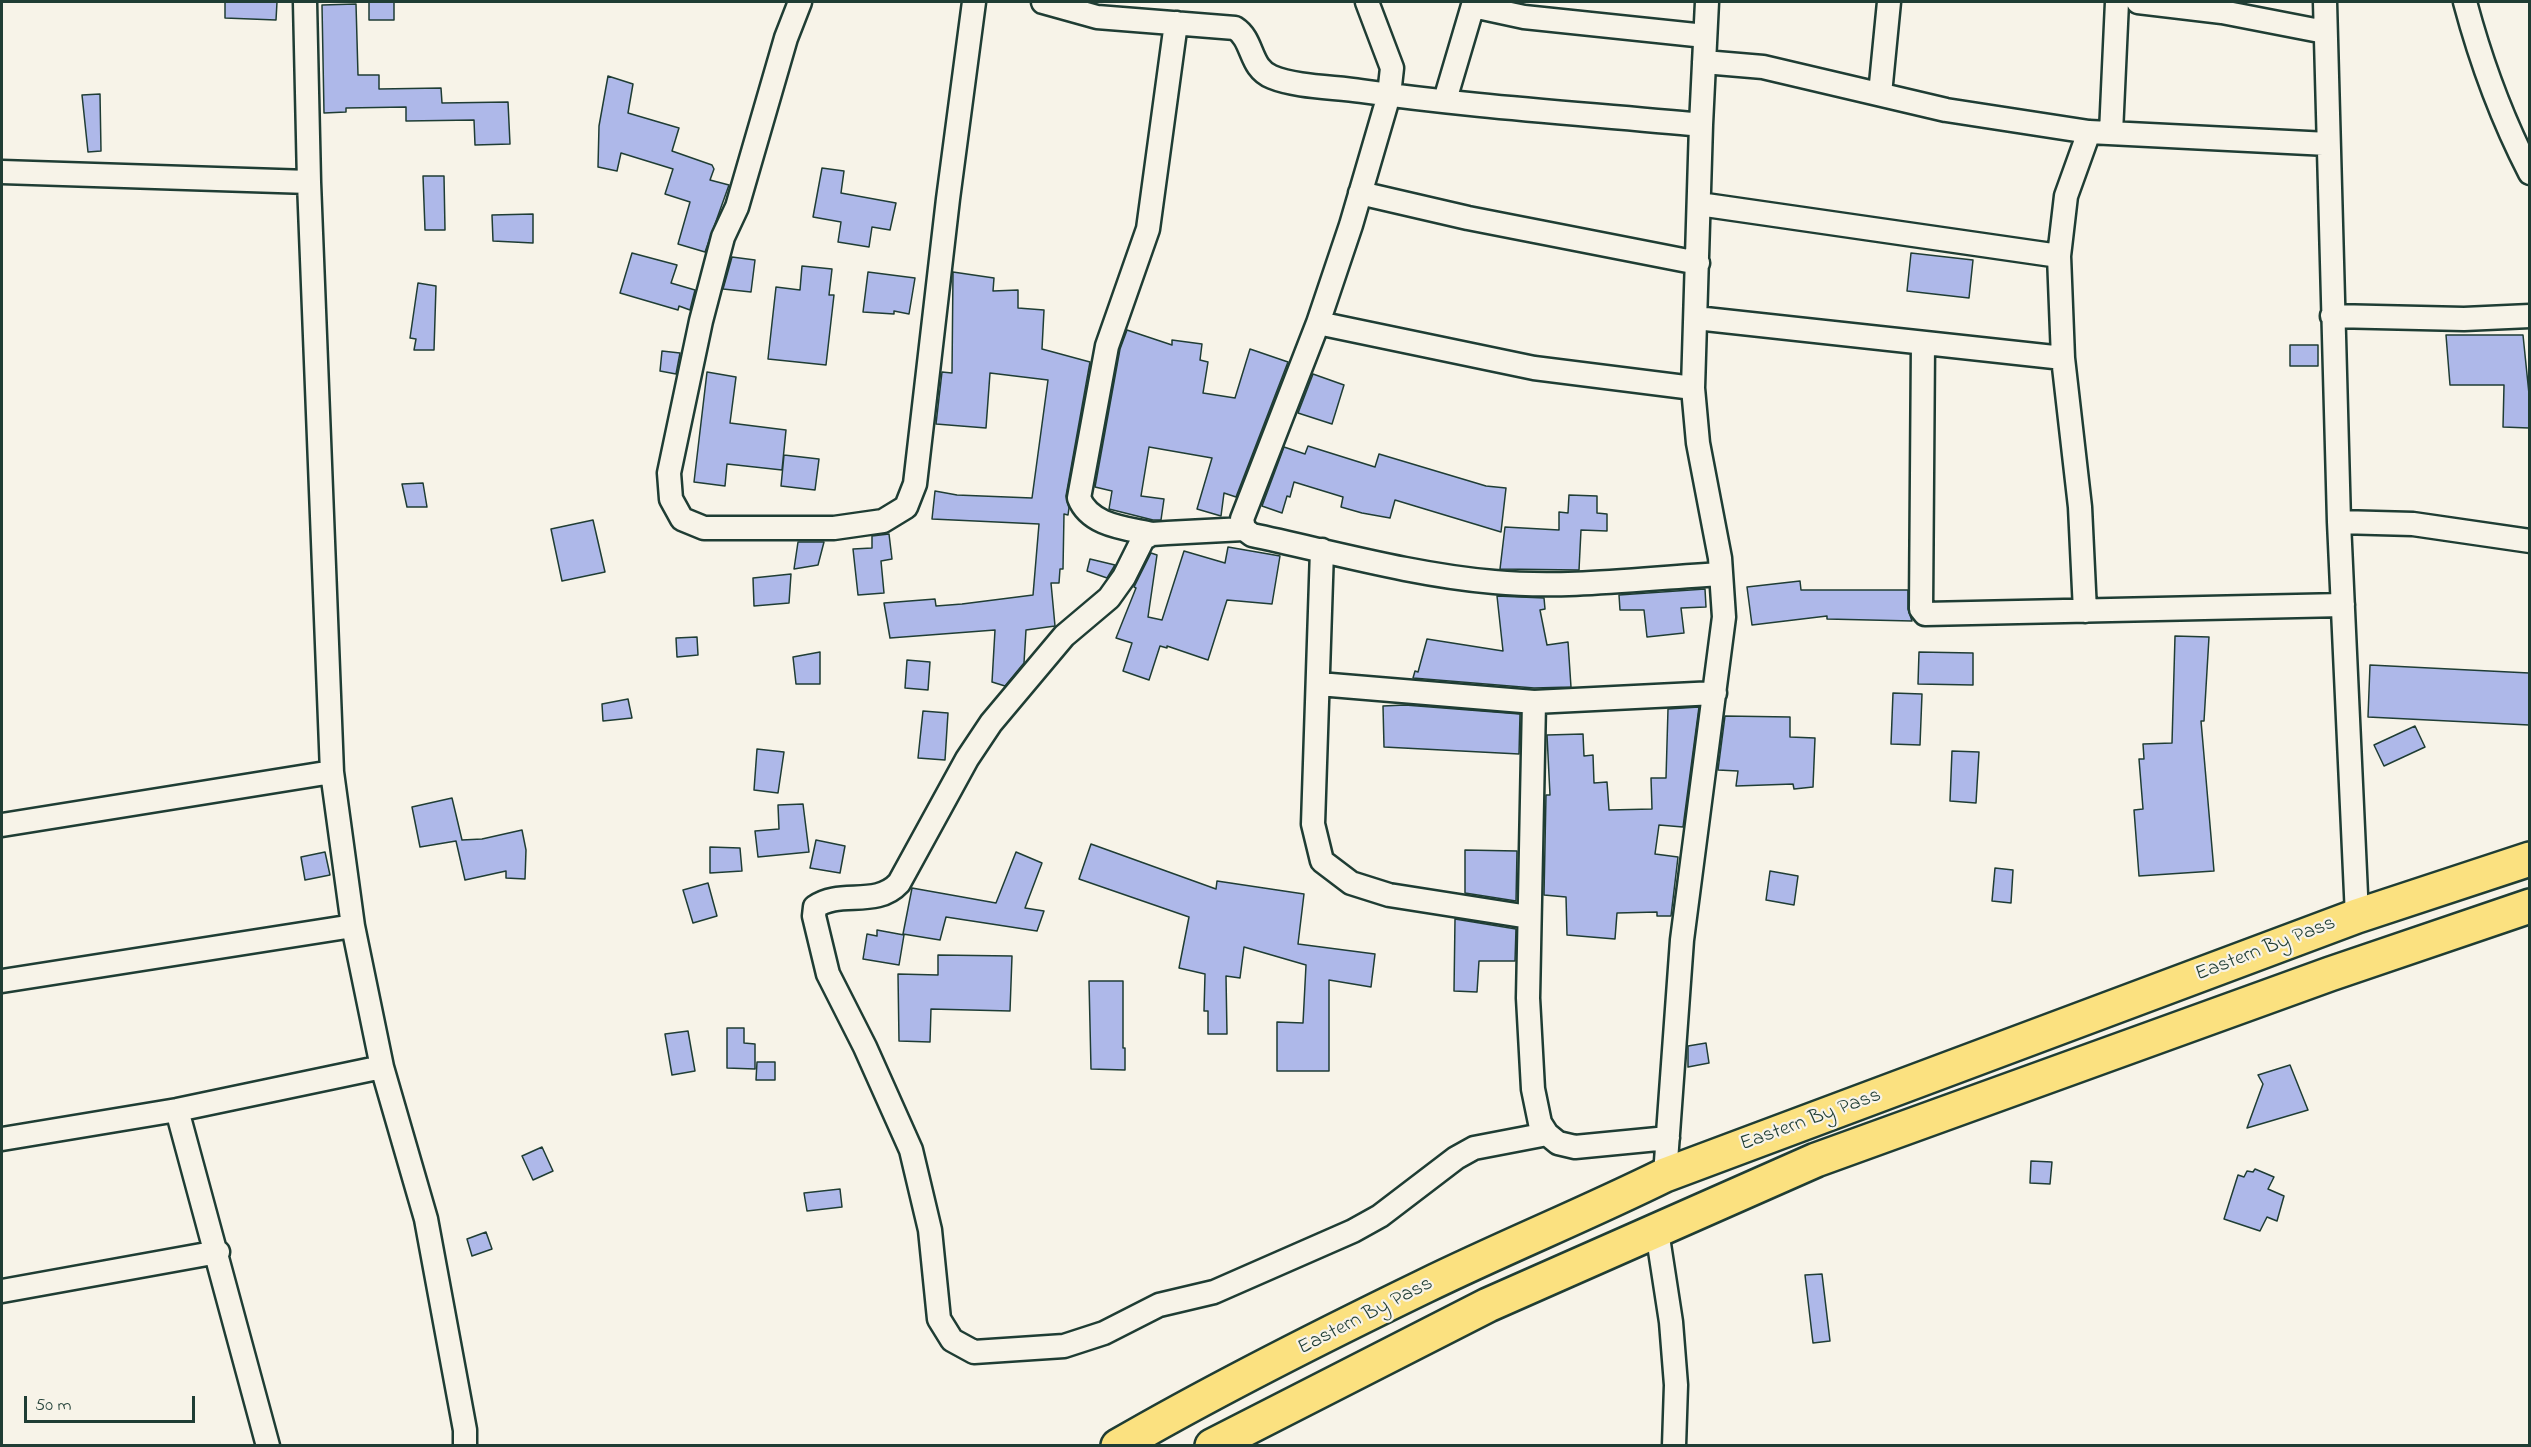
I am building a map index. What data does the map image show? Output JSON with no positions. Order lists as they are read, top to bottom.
{
  "streets": {
    "main road": ["Eastern By Pass"]
  },
  "scale_bar": "50 m"
}
